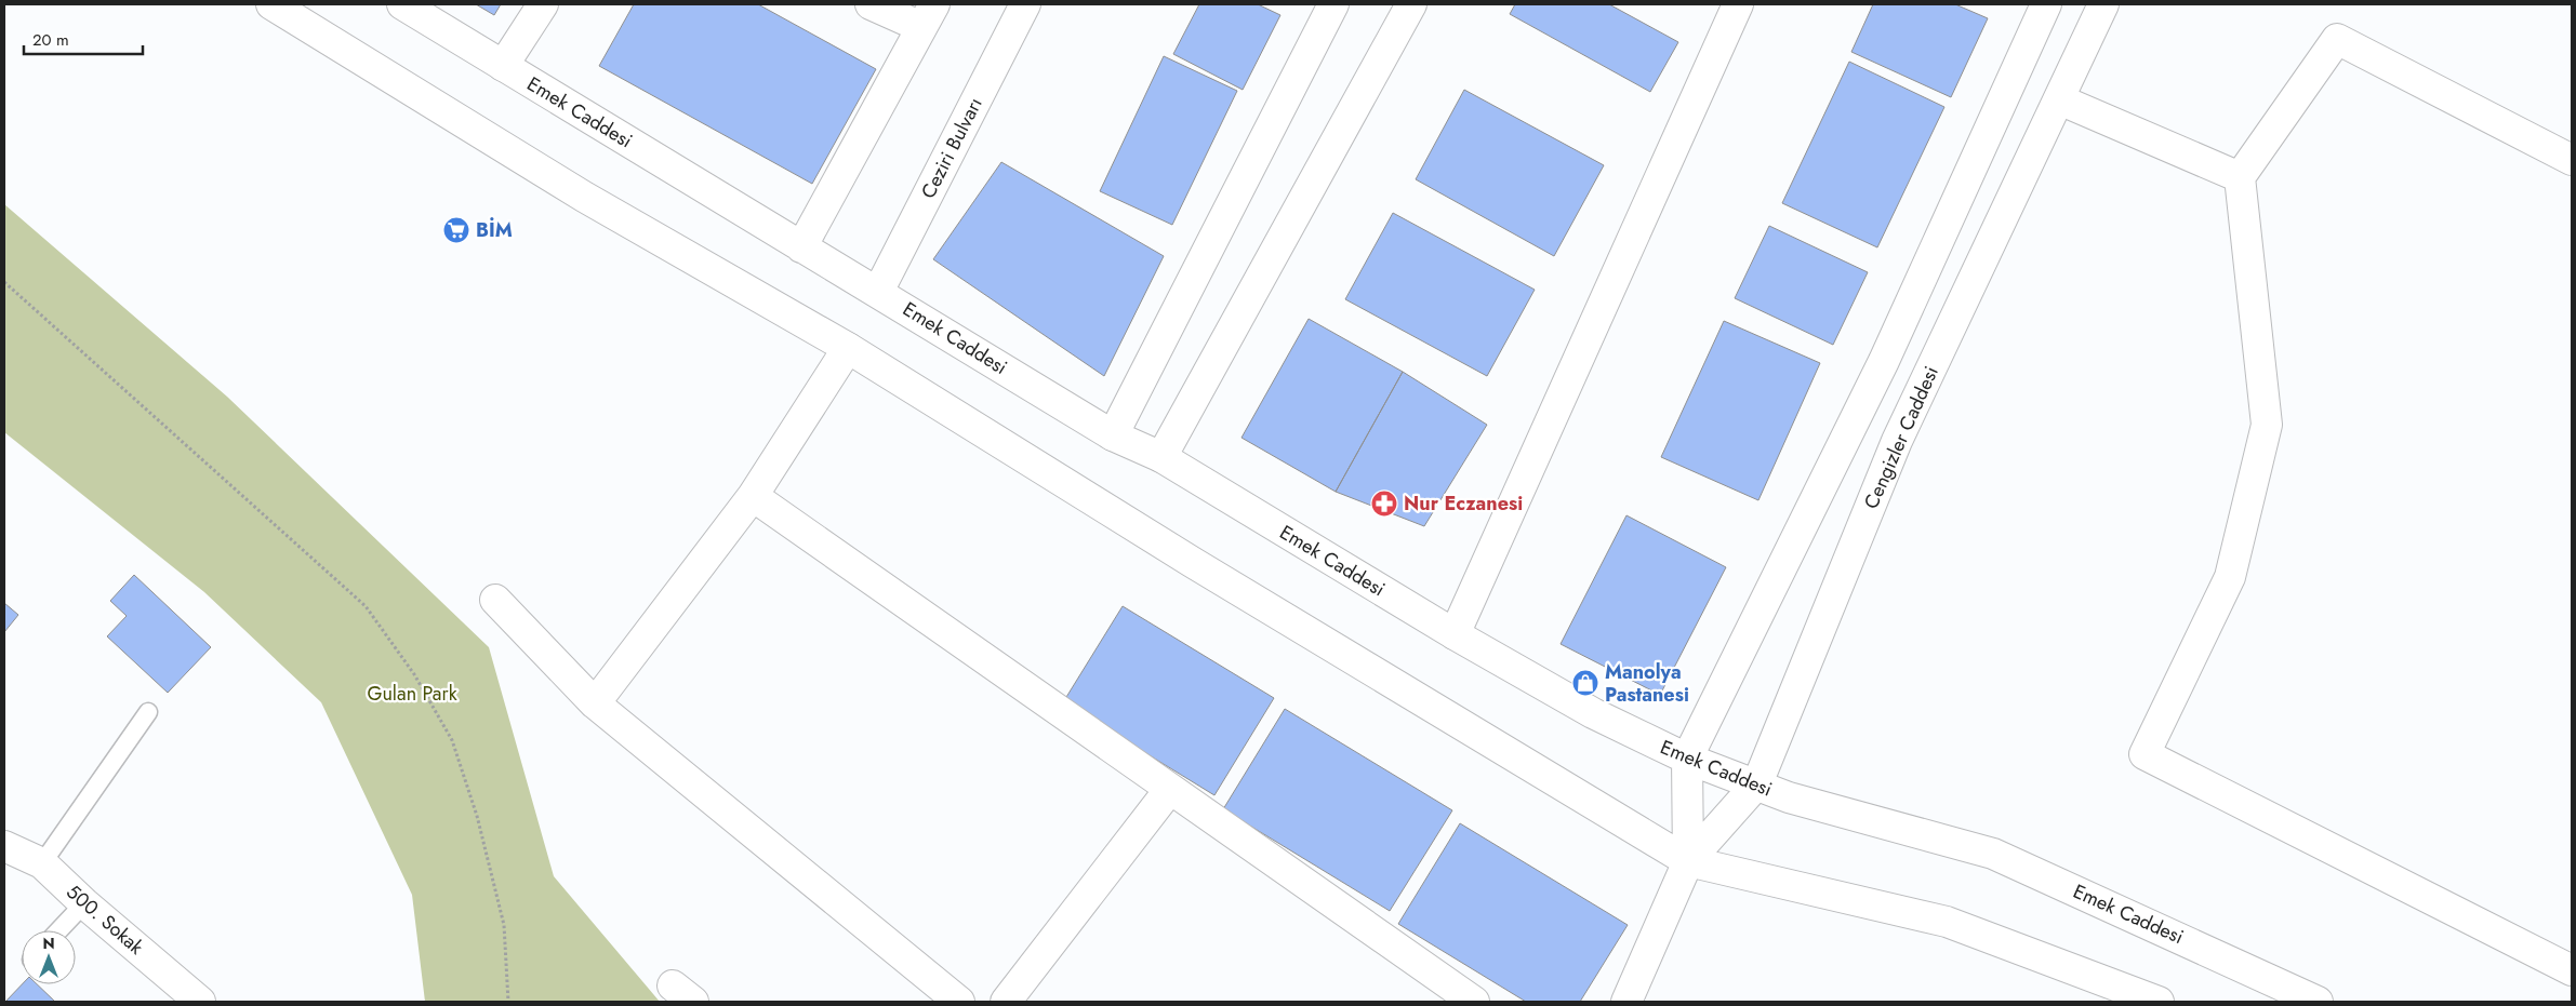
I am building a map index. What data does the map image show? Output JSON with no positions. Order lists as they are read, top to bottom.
{
  "streets": {
    "street": [
      "Emek Caddesi",
      "Ceziri Bulvarı",
      "Cengizler Caddesi",
      "500. Sokak"
    ]
  },
  "crossings": [
    ["Emek Caddesi", "Ceziri Bulvarı"],
    ["Emek Caddesi", "Cengizler Caddesi"]
  ],
  "parks": ["Gulan Park"],
  "places": {
    "supermarket": ["BİM"],
    "pharmacy": ["Nur Eczanesi"],
    "shop": ["Manolya Pastanesi"]
  },
  "scale_bar": "20 m",
  "north": "top"
}
